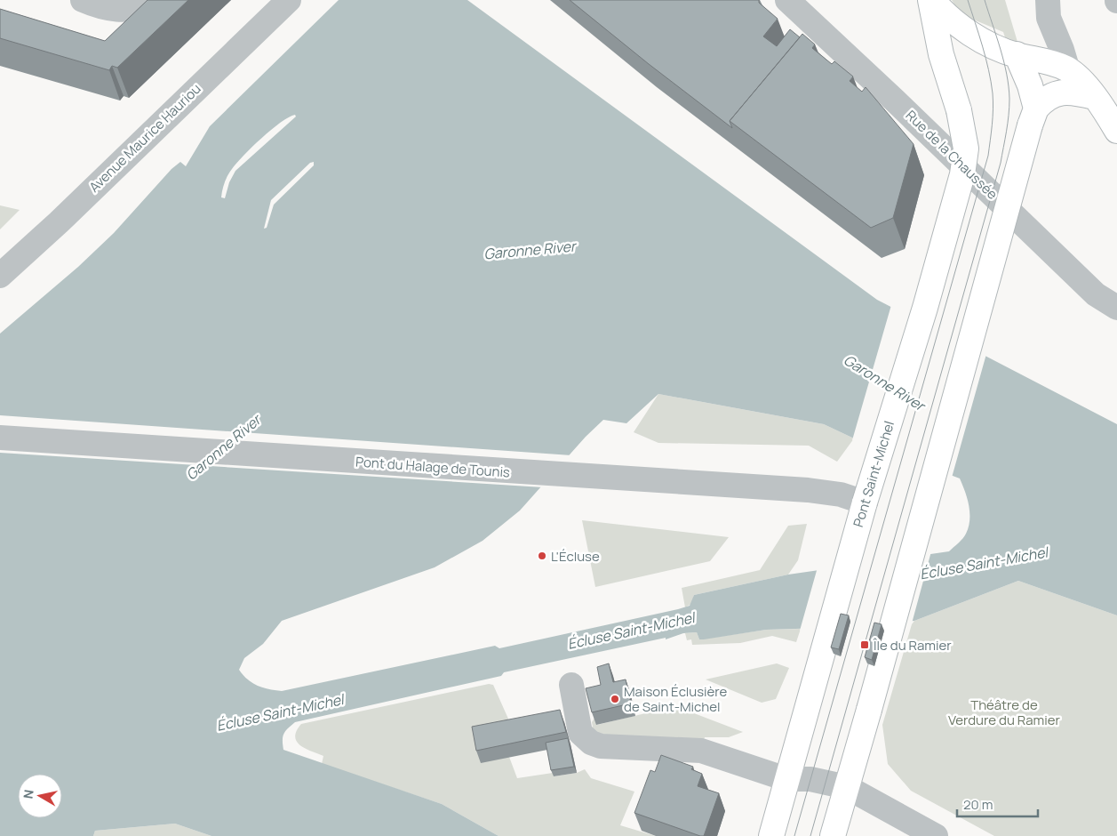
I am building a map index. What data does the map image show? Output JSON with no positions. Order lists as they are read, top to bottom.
{
  "streets": {
    "main road": ["Pont Saint-Michel"],
    "street": ["Avenue Maurice Hauriou", "Rue de la Chaussée", "Pont du Halage de Tounis"]
  },
  "crossings": [
    ["Pont du Halage de Tounis", "Pont Saint-Michel"]
  ],
  "water": ["Garonne River", "Écluse Saint-Michel"],
  "parks": ["Théâtre de Verdure du Ramier"],
  "places": {
    "other": ["L'Écluse", "Maison Éclusière de Saint-Michel"],
    "transit": ["Île du Ramier"]
  },
  "scale_bar": "20 m",
  "north": "left"
}
